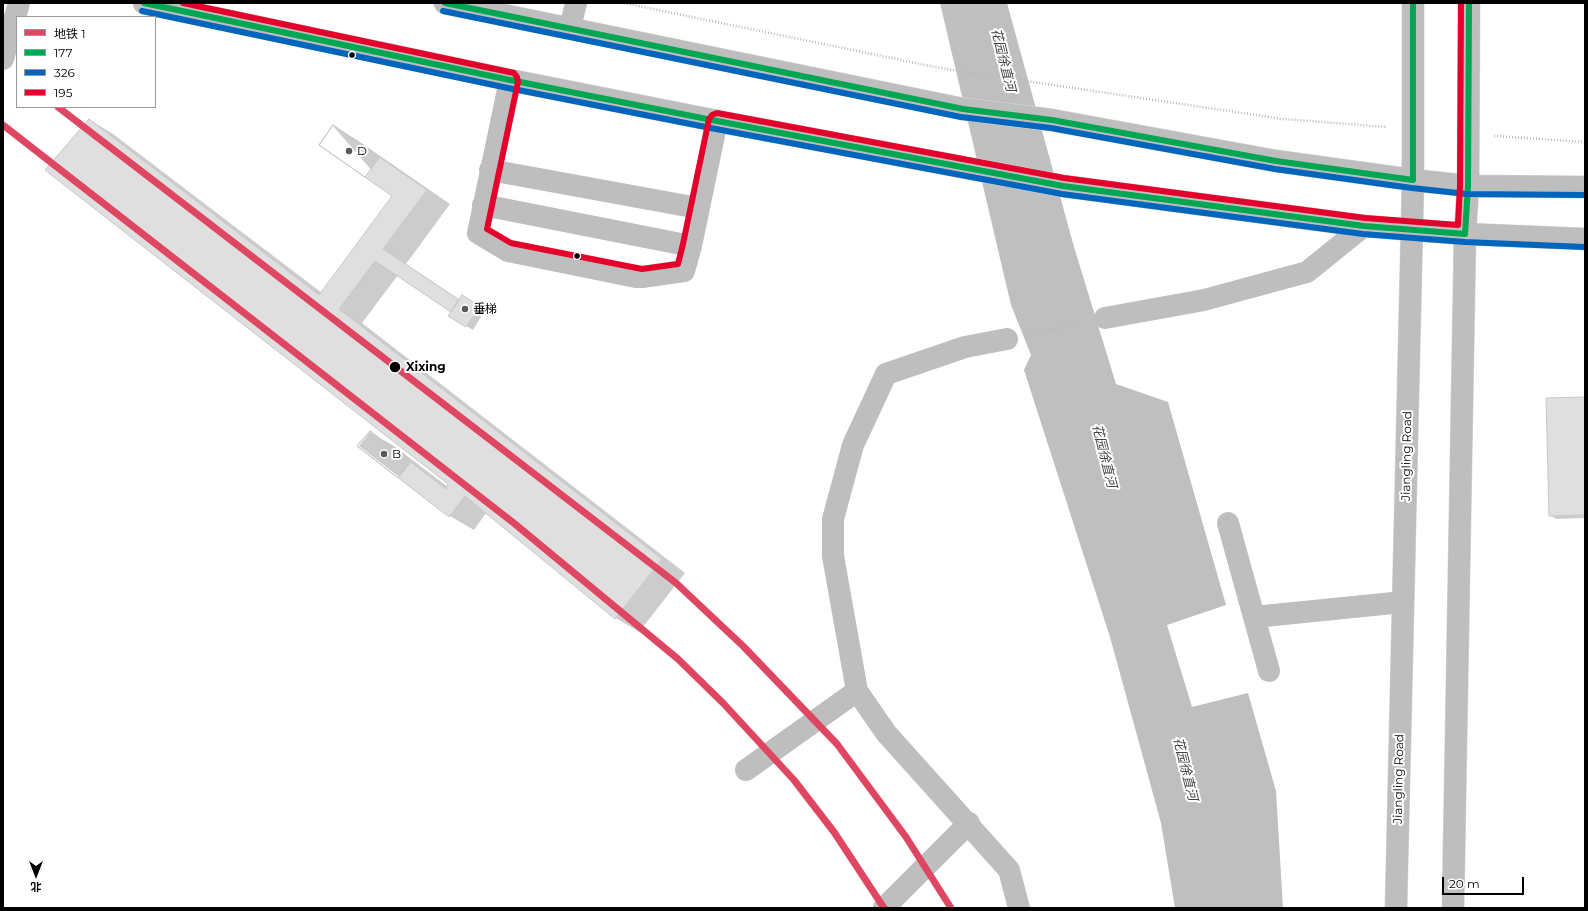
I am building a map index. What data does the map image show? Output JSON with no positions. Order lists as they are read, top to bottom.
{
  "streets": {
    "main road": ["Jiangling Road"]
  },
  "water": ["花园徐直河"],
  "places": [
    "D",
    "垂梯",
    "Xixing",
    "B"
  ],
  "lines": [
    "transit line 177",
    "transit line 195",
    "transit line 326",
    "metro line 1"
  ],
  "legend": [
    "地铁 1",
    "177",
    "326",
    "195"
  ],
  "scale_bar": "20 m",
  "north": "bottom"
}
